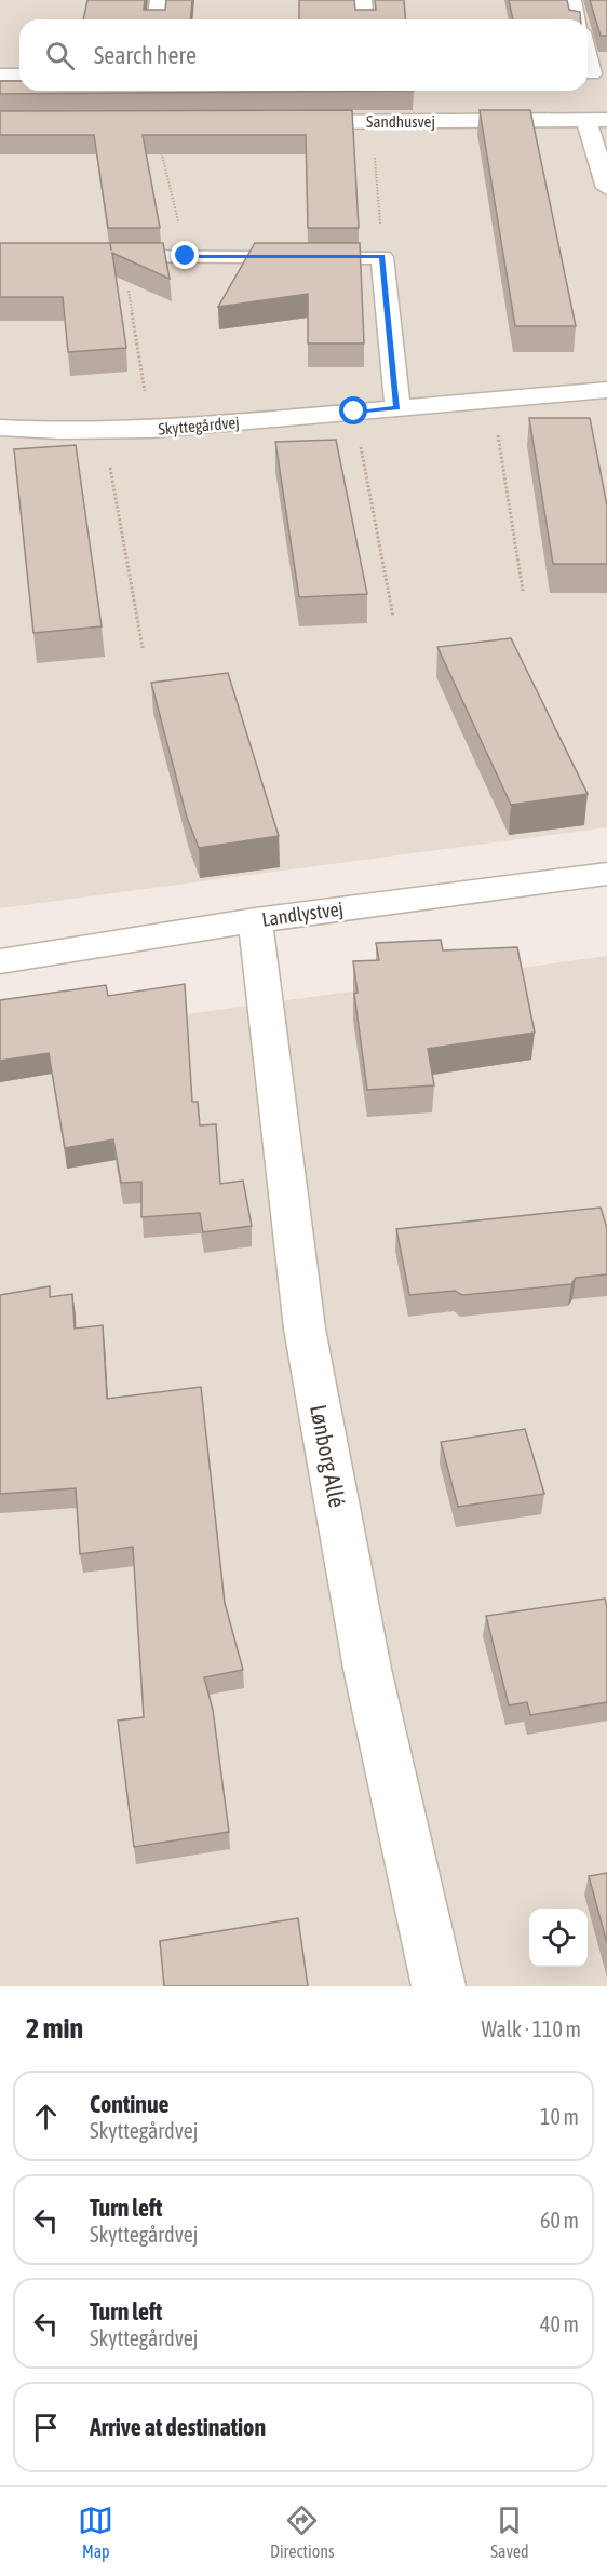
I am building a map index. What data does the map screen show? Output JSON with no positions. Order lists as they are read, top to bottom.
{
  "streets": {
    "street": [
      "Sandhusvej",
      "Skyttegårdvej",
      "Landlystvej",
      "Lønborg Allé"
    ]
  },
  "crossings": [
    ["Landlystvej", "Lønborg Allé"]
  ],
  "page": {
    "search": "Search here",
    "heading": ["2 min", "Walk · 110 m"],
    "list": [
      ["Continue", "Skyttegårdvej", "10 m"],
      ["Turn left", "Skyttegårdvej", "60 m"],
      ["Turn left", "Skyttegårdvej", "40 m"],
      "Arrive at destination"
    ],
    "nav": ["Map", "Directions", "Saved"]
  }
}
